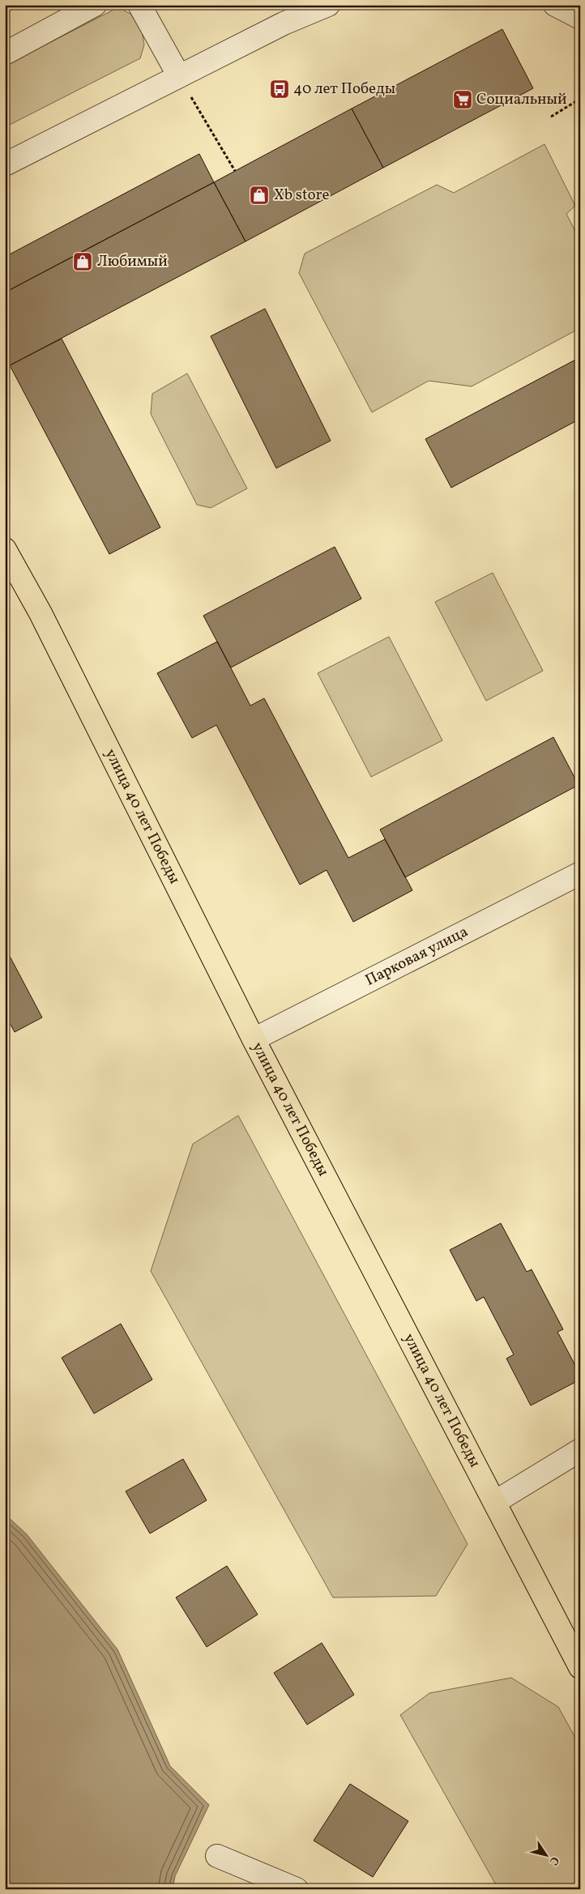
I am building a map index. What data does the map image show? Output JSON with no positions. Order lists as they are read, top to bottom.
{
  "streets": {
    "main road": ["улица 40 лет Победы"],
    "street": ["Парковая улица"]
  },
  "crossings": [
    ["улица 40 лет Победы", "Парковая улица"]
  ],
  "places": {
    "bus stop": ["40 лет Победы"],
    "supermarket": ["Социальный"],
    "shop": ["Xb store", "Любимый"]
  },
  "north": "bottom right"
}
